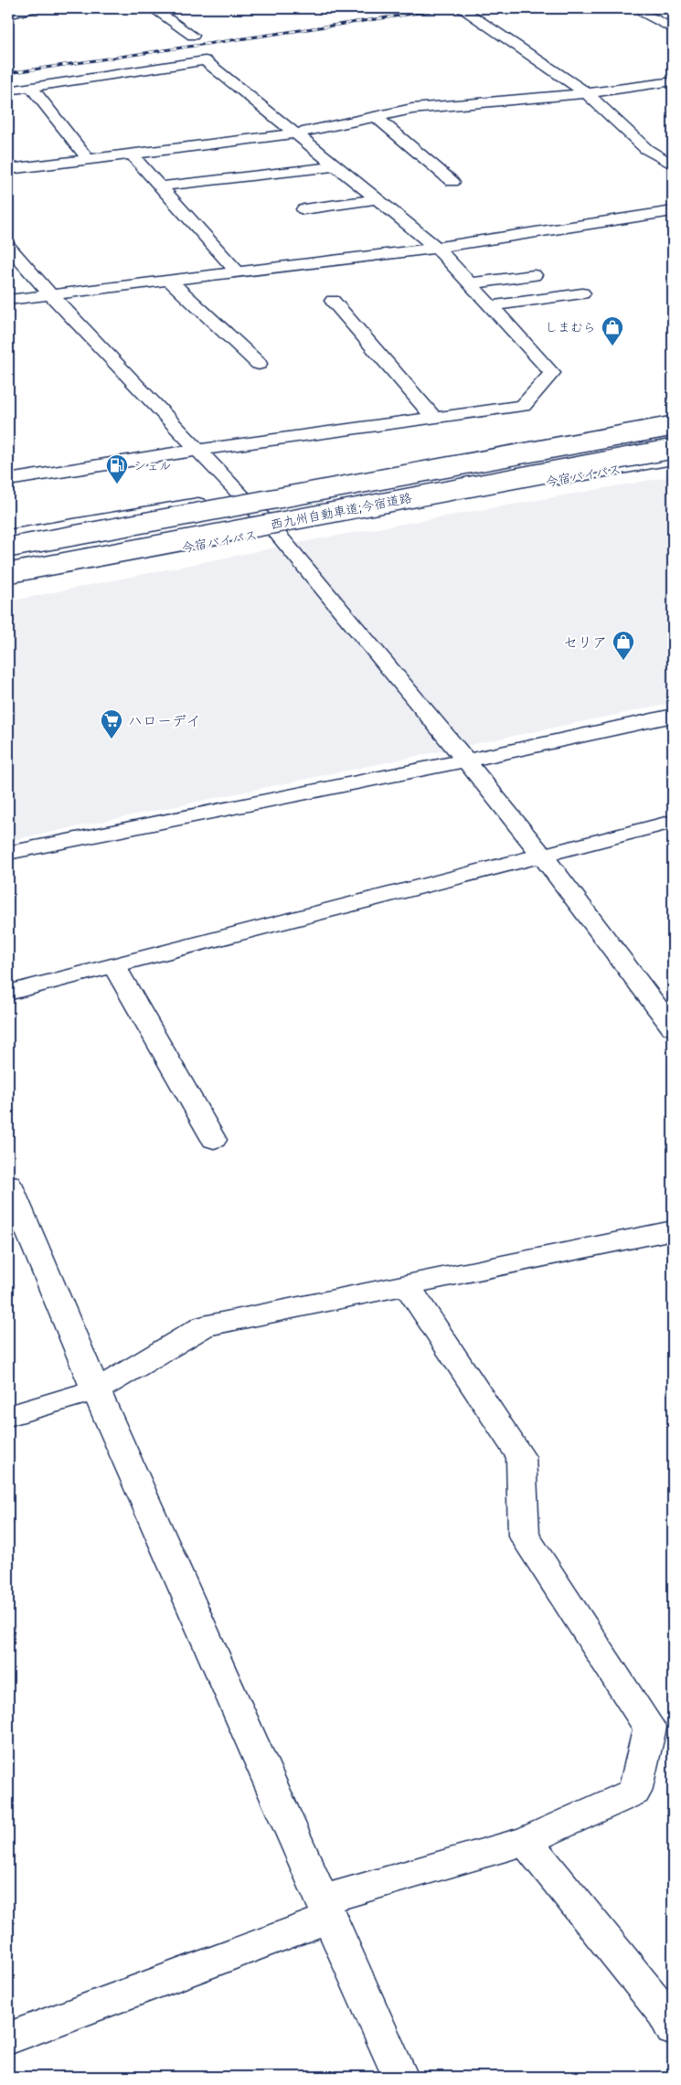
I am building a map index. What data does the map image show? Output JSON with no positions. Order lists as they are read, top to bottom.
{
  "streets": {
    "main road": ["今宿バイパス", "西九州自動車道;今宿道路"]
  },
  "places": {
    "shop": ["しまむら", "セリア"],
    "fuel station": ["シェル"],
    "supermarket": ["ハローデイ"]
  }
}
